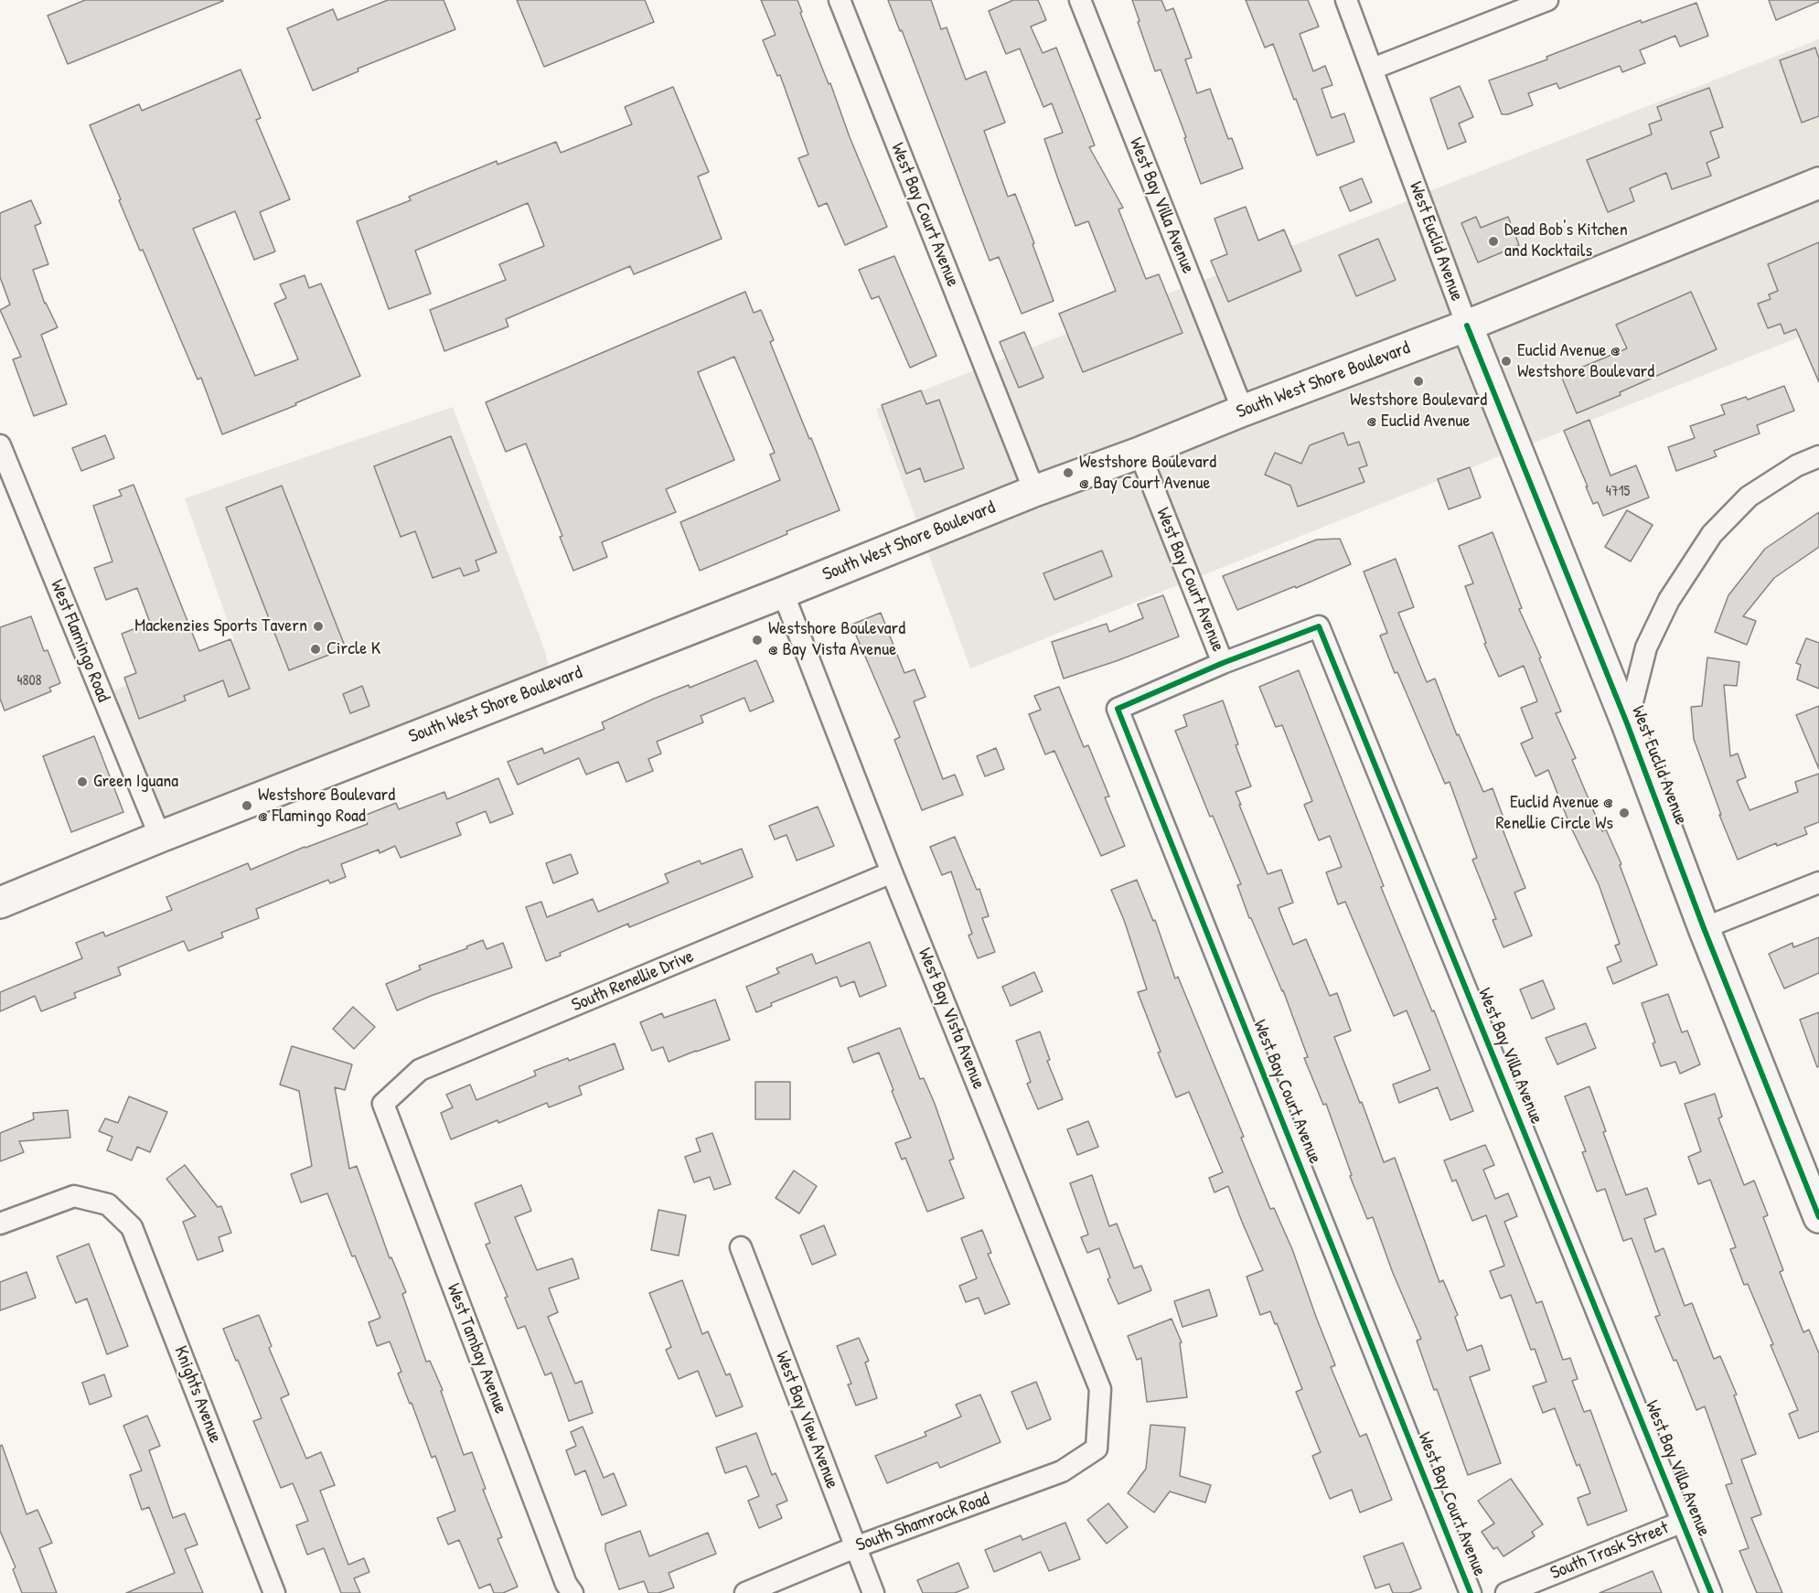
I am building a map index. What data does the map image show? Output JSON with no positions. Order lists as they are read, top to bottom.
{
  "streets": {
    "street": [
      "West Bay Villa Avenue",
      "West Bay Court Avenue",
      "West Euclid Avenue",
      "South West Shore Boulevard",
      "West Flamingo Road",
      "South Renellie Drive",
      "West Bay Vista Avenue",
      "West Tambay Avenue",
      "Knights Avenue",
      "West Bay View Avenue",
      "South Shamrock Road",
      "South Trask Street"
    ]
  },
  "crossings": [
    ["West Bay Villa Avenue", "West Bay Court Avenue"],
    ["West Bay Villa Avenue", "South West Shore Boulevard"],
    ["West Bay Villa Avenue", "South Trask Street"],
    ["West Bay Court Avenue", "South West Shore Boulevard"],
    ["West Euclid Avenue", "South West Shore Boulevard"],
    ["South West Shore Boulevard", "West Flamingo Road"],
    ["South West Shore Boulevard", "West Bay Vista Avenue"],
    ["South Renellie Drive", "West Bay Vista Avenue"],
    ["South Renellie Drive", "West Tambay Avenue"],
    ["West Bay Vista Avenue", "South Shamrock Road"],
    ["West Bay View Avenue", "South Shamrock Road"]
  ],
  "places": [
    "Dead Bob's Kitchen and Kocktails",
    "Euclid Avenue @ Westshore Boulevard",
    "Westshore Boulevard @ Euclid Avenue",
    "Westshore Boulevard @ Bay Court Avenue",
    "Mackenzies Sports Tavern",
    "Westshore Boulevard @ Bay Vista Avenue",
    "Circle K",
    "Green Iguana",
    "Westshore Boulevard @ Flamingo Road",
    "Euclid Avenue @ Renellie Circle Ws"
  ],
  "house_numbers": ["4715", "4808"]
}
